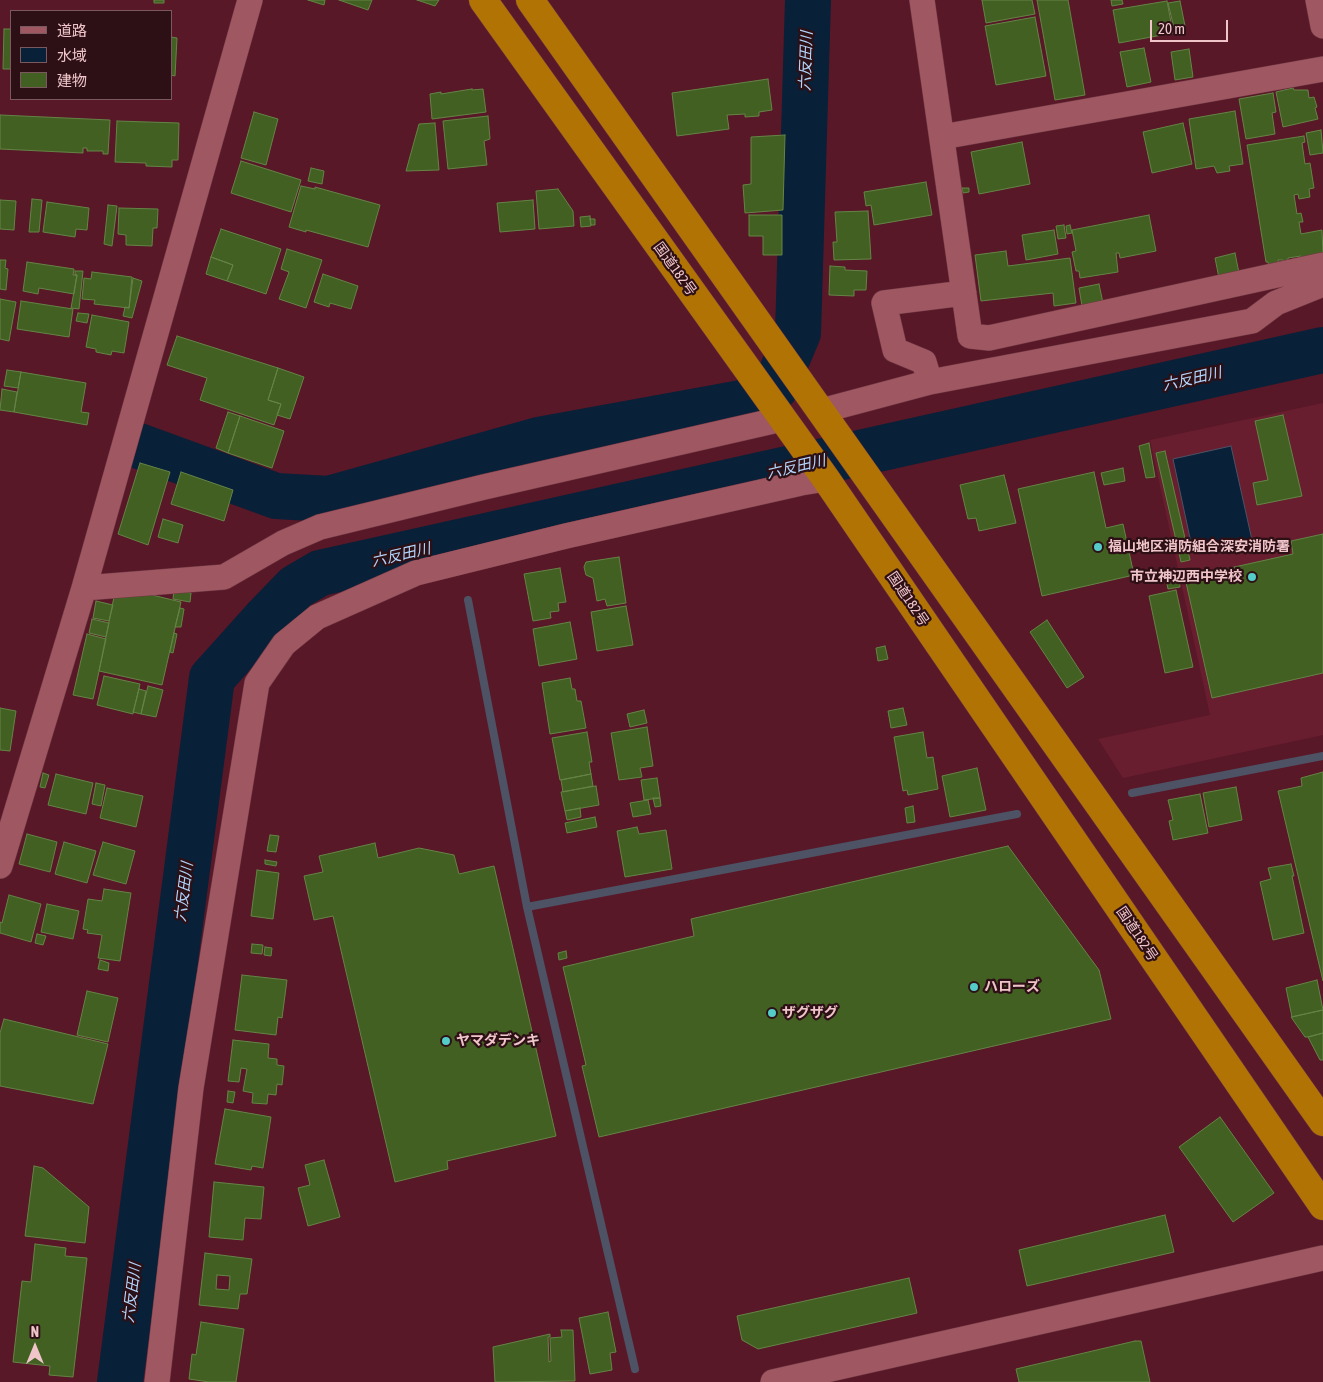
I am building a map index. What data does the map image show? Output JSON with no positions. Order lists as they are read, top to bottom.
{
  "streets": {
    "highway": ["国道182号"]
  },
  "water": ["六反田川"],
  "places": [
    "福山地区消防組合深安消防署",
    "市立神辺西中学校",
    "ハローズ",
    "ザグザグ",
    "ヤマダデンキ"
  ],
  "legend": ["道路", "水域", "建物"],
  "scale_bar": "20 m",
  "north": "top"
}
